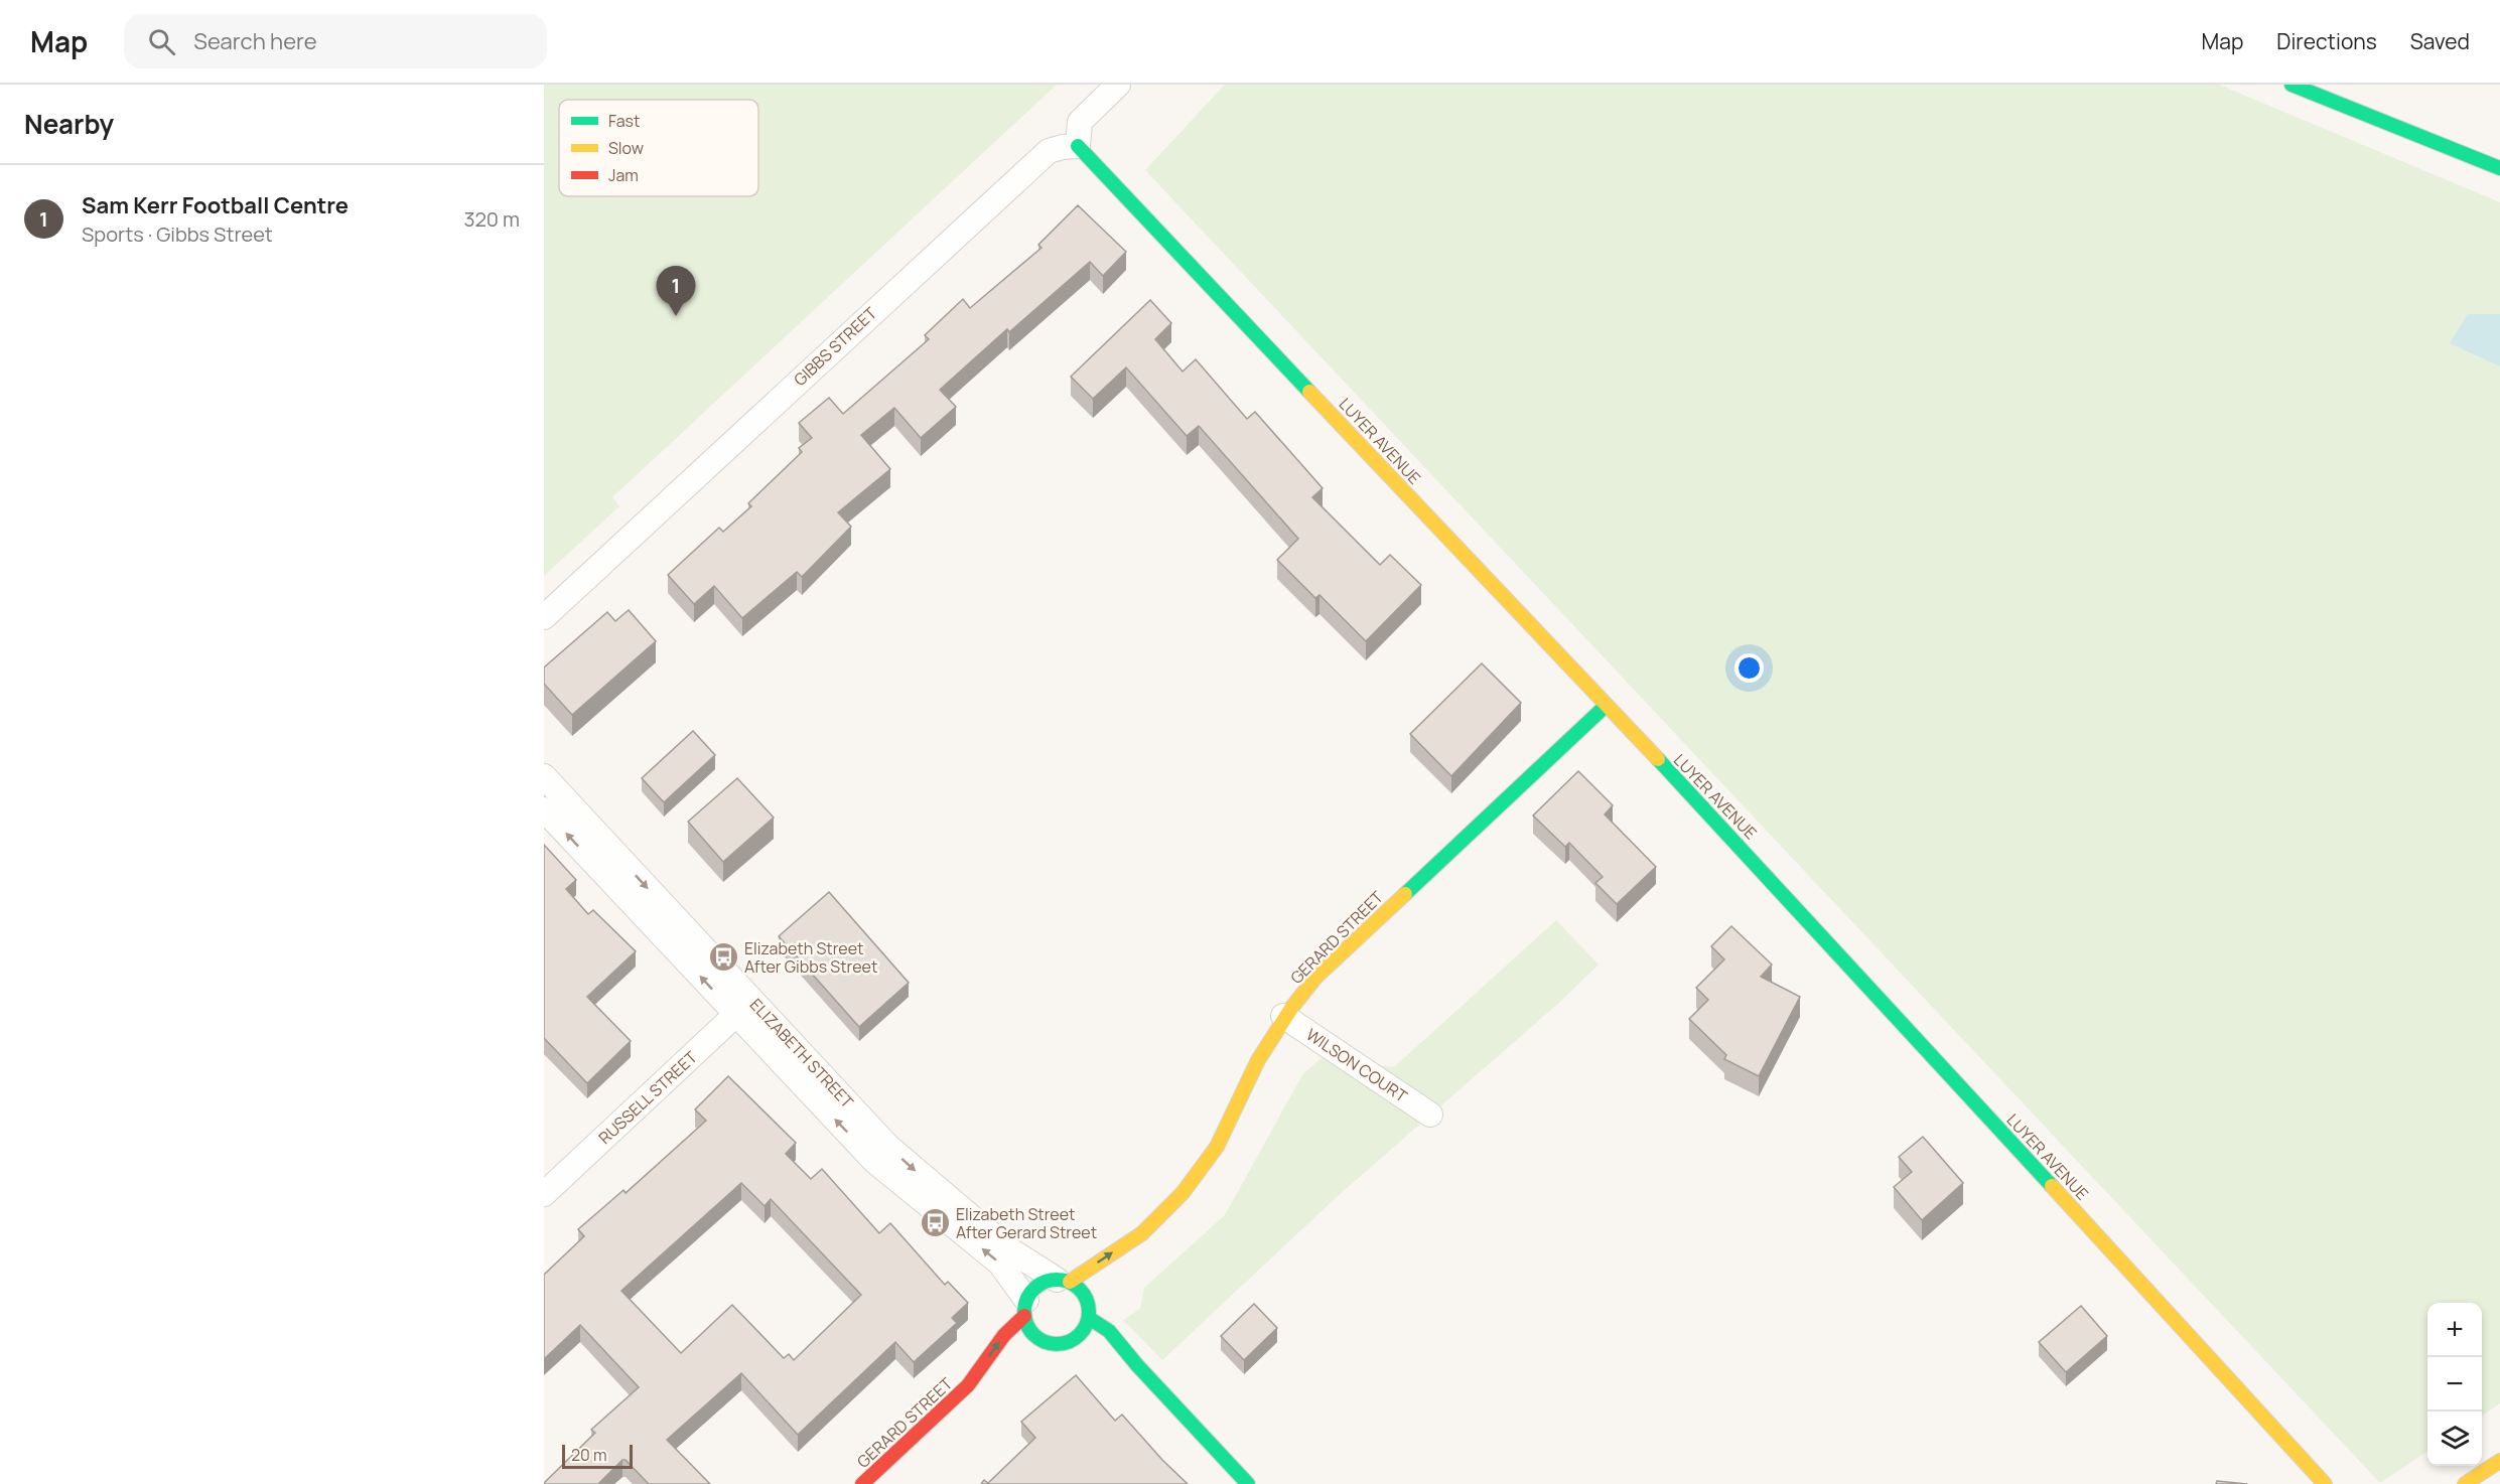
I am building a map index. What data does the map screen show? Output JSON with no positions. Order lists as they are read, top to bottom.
{
  "streets": {
    "street": [
      "GIBBS STREET",
      "LUYER AVENUE",
      "GERARD STREET",
      "ELIZABETH STREET",
      "WILSON COURT",
      "RUSSELL STREET"
    ]
  },
  "crossings": [
    ["GIBBS STREET", "LUYER AVENUE"],
    ["LUYER AVENUE", "GERARD STREET"],
    ["GERARD STREET", "ELIZABETH STREET"],
    ["GERARD STREET", "WILSON COURT"],
    ["ELIZABETH STREET", "RUSSELL STREET"]
  ],
  "places": {
    "bus stop": ["Elizabeth Street After Gibbs Street", "Elizabeth Street After Gerard Street"]
  },
  "legend": ["Fast", "Slow", "Jam"],
  "scale_bar": "20 m",
  "page": {
    "header": "Map",
    "search": "Search here",
    "nav": ["Map", "Directions", "Saved"],
    "heading": "Nearby",
    "list": [
      {
        "mark": "1",
        "name": "Sam Kerr Football Centre",
        "note": "Sports · Gibbs Street",
        "value": "320 m"
      }
    ],
    "pins": "1",
    "map_buttons": ["+", "−"],
    "scale": "20 m"
  }
}
